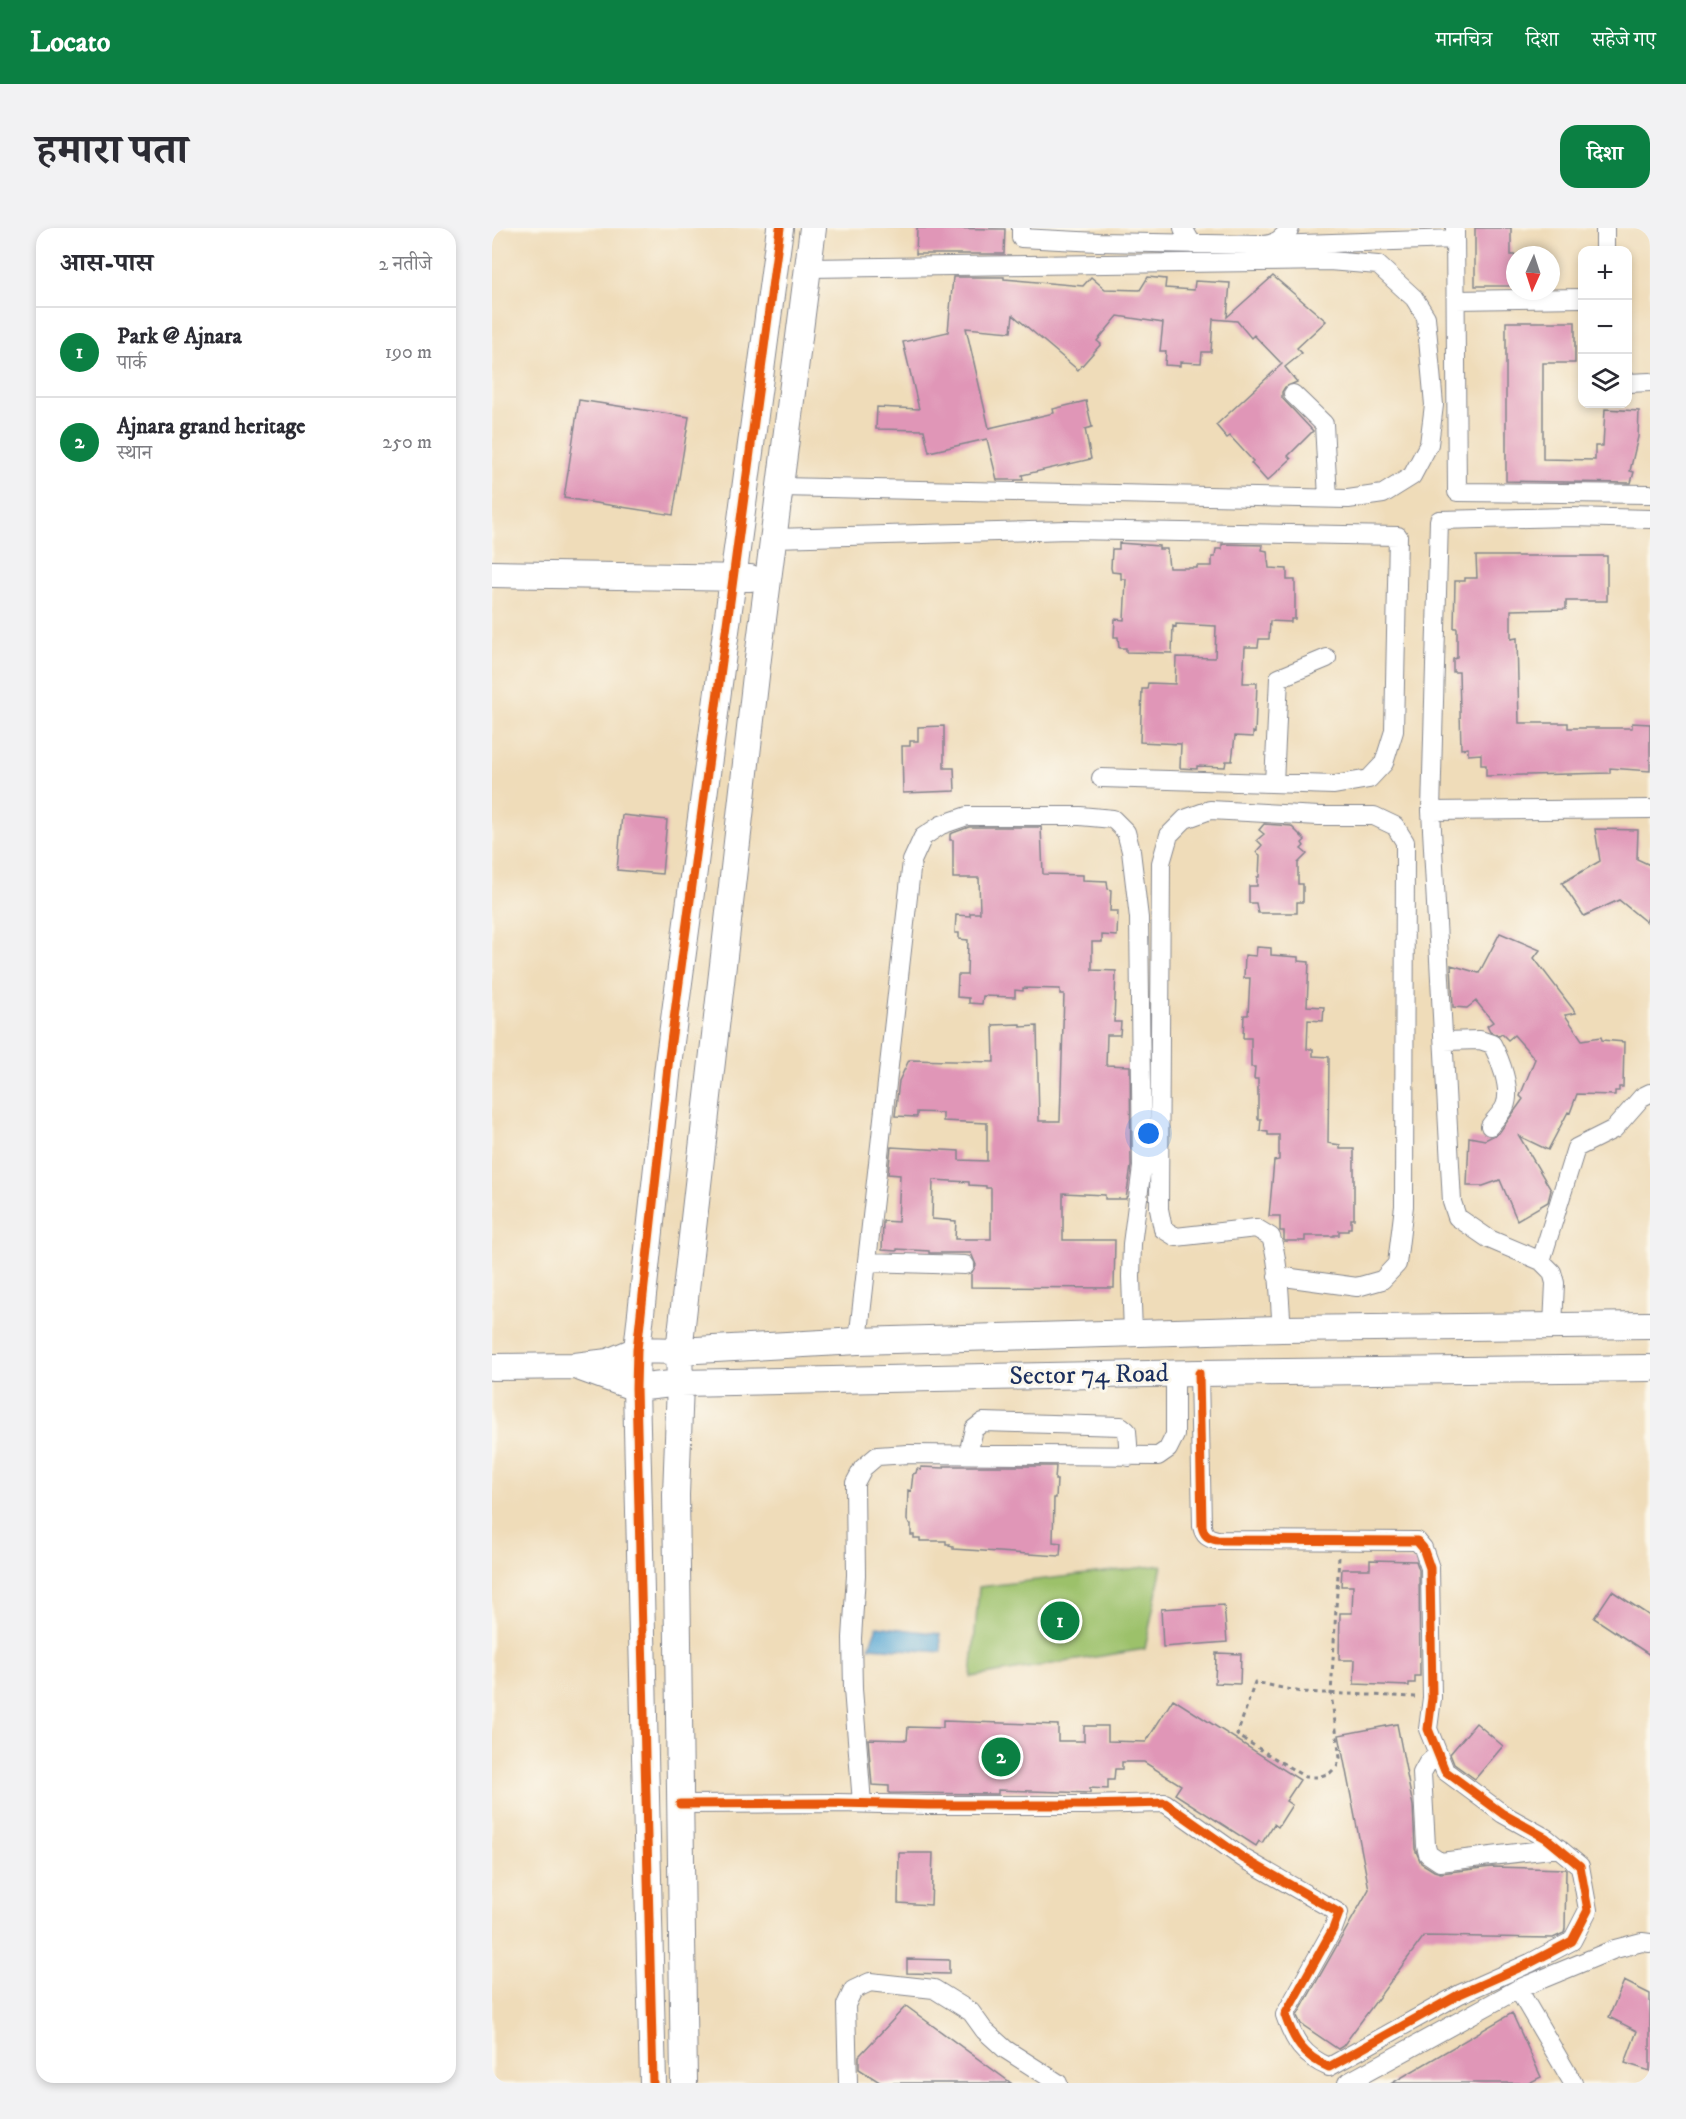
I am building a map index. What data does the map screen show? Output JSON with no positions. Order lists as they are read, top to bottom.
{
  "streets": {
    "street": ["Sector 74 Road"]
  },
  "north": "bottom",
  "page": {
    "header": "Locato",
    "nav": ["मानचित्र", "दिशा", "सहेजे गए"],
    "title": "हमारा पता",
    "buttons": "दिशा",
    "heading": ["आस-पास", "2 नतीजे"],
    "map_buttons": ["+", "−"],
    "list": [
      {
        "mark": "1",
        "name": "Park @ Ajnara",
        "note": "पार्क",
        "value": "190 m"
      },
      {
        "mark": "2",
        "name": "Ajnara grand heritage",
        "note": "स्थान",
        "value": "250 m"
      }
    ],
    "pins": ["1", "2"]
  }
}
